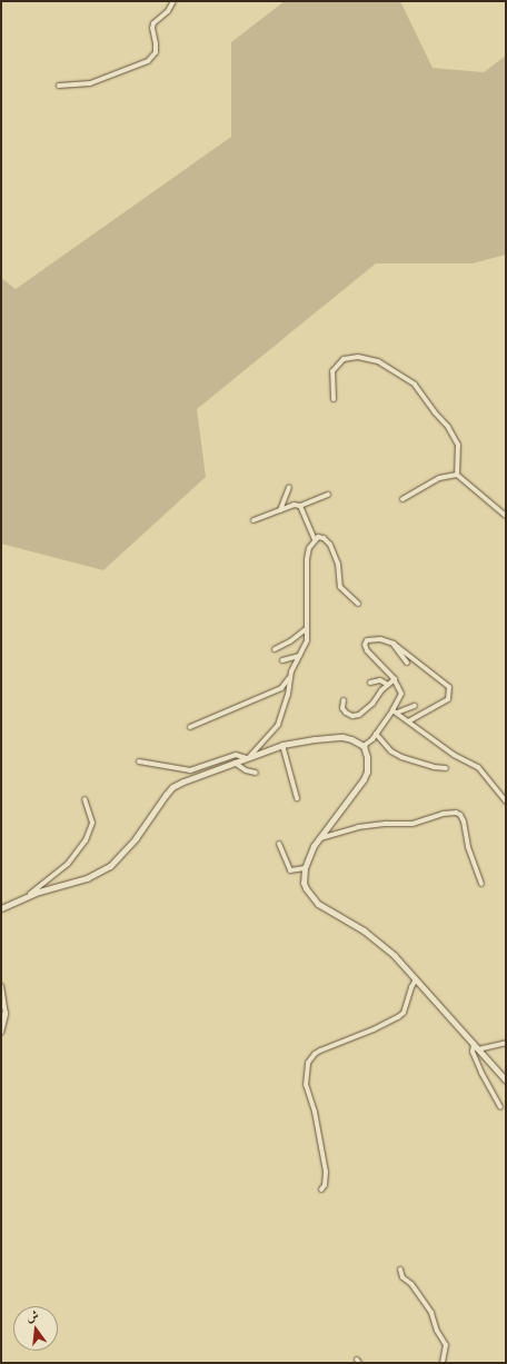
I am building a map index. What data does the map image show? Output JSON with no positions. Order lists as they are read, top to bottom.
{
  "north": "top"
}
